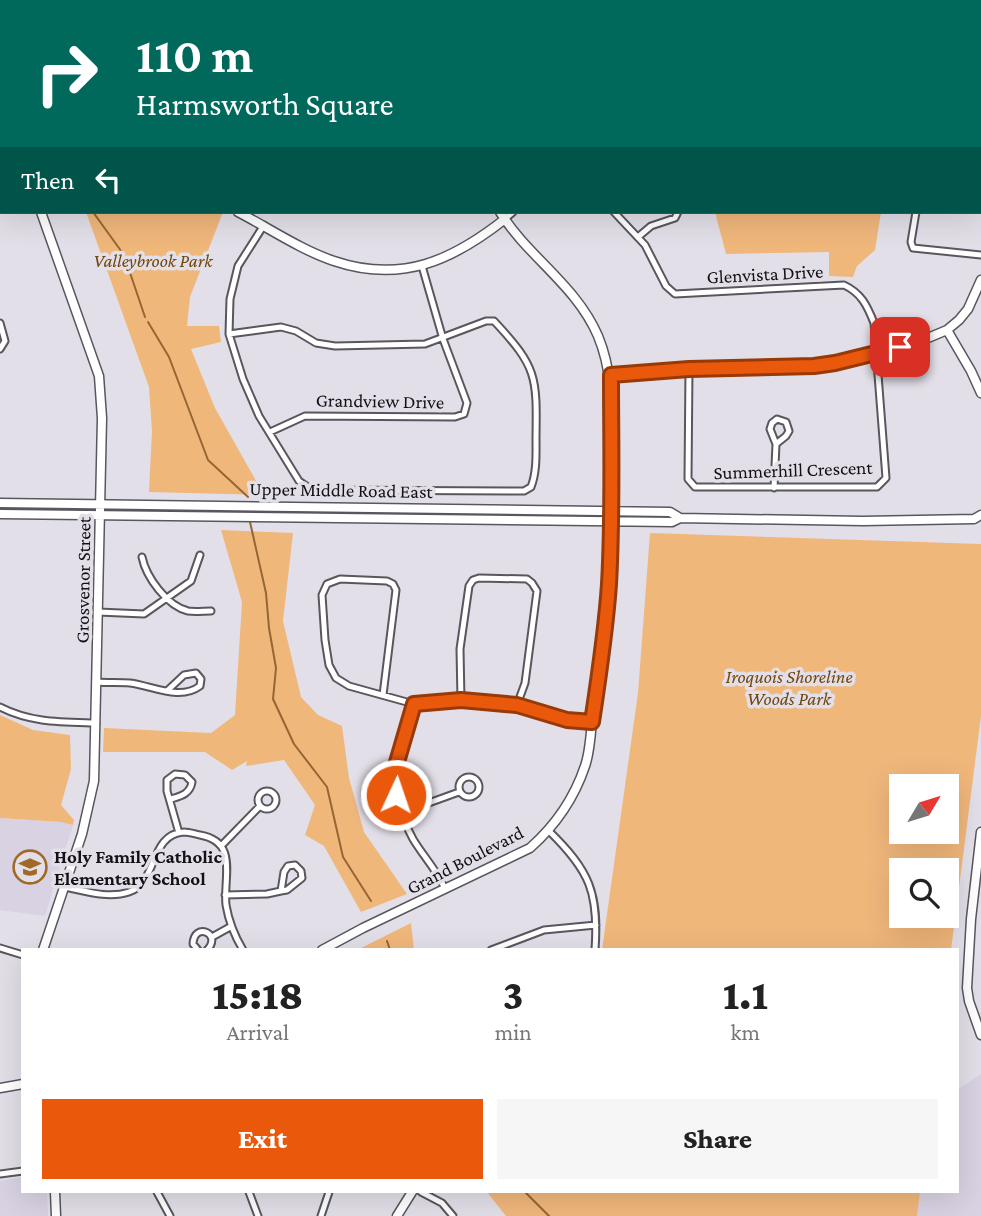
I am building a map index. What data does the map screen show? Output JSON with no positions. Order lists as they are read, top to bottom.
{
  "streets": {
    "street": [
      "Glenvista Drive",
      "Grandview Drive",
      "Summerhill Crescent",
      "Upper Middle Road East",
      "Grosvenor Street",
      "Grand Boulevard"
    ]
  },
  "crossings": [
    ["Glenvista Drive", "Summerhill Crescent"],
    ["Upper Middle Road East", "Grosvenor Street"],
    ["Upper Middle Road East", "Grand Boulevard"]
  ],
  "parks": ["Valleybrook Park", "Iroquois Shoreline Woods Park"],
  "places": {
    "school or university": ["Holy Family Catholic Elementary School"]
  },
  "north": "top right",
  "page": {
    "turn": ["110 m", "Harmsworth Square"],
    "then": "Then",
    "eta": [
      "15:18",
      "Arrival",
      "3",
      "min",
      "1.1",
      "km"
    ],
    "buttons": ["Exit", "Share"]
  }
}
